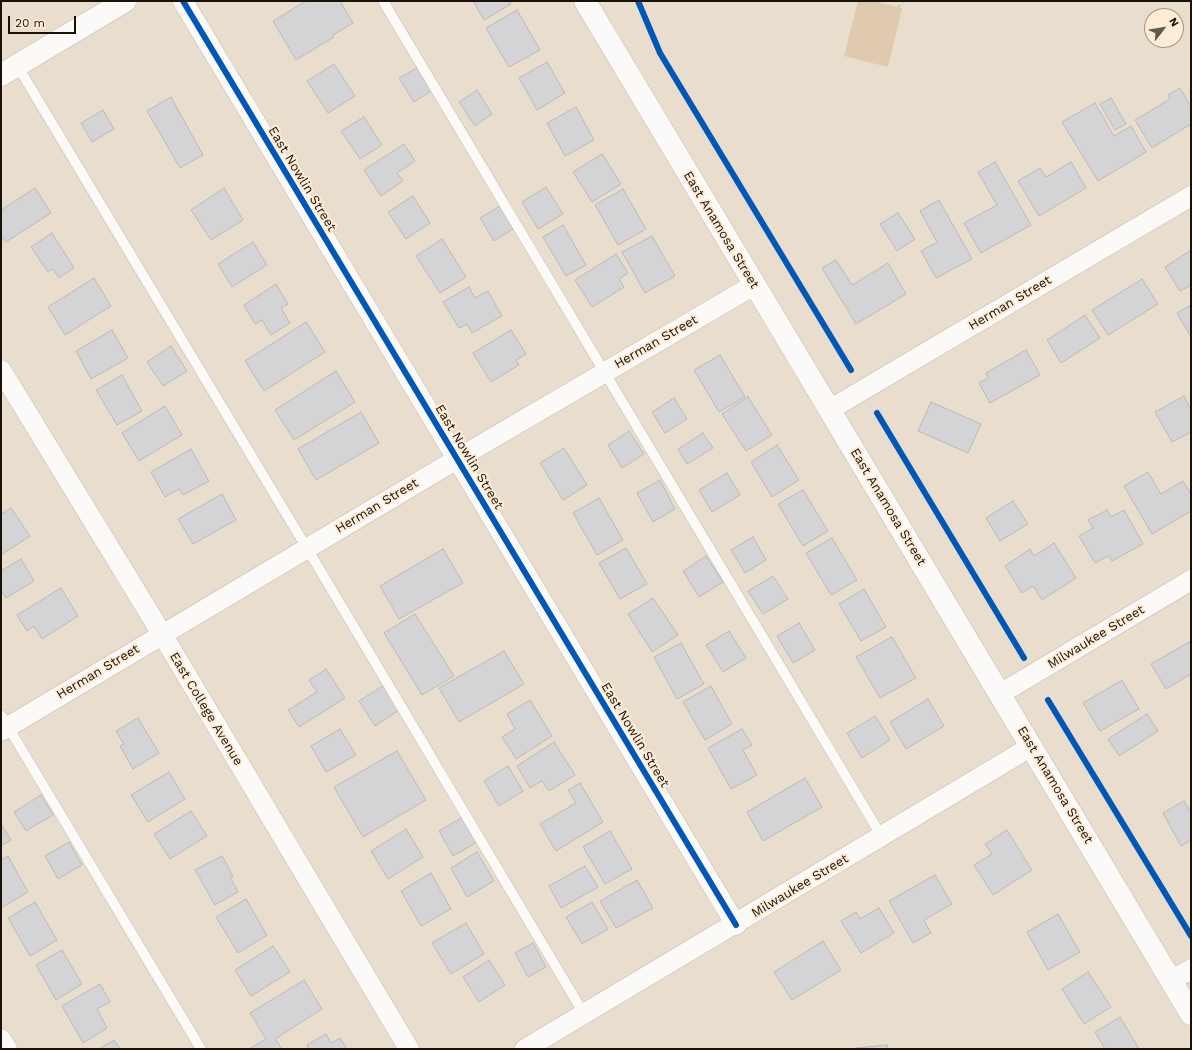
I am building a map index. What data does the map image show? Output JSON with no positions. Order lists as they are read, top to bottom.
{
  "streets": {
    "main road": ["East Anamosa Street"],
    "street": [
      "East Nowlin Street",
      "Herman Street",
      "Milwaukee Street",
      "East College Avenue"
    ]
  },
  "crossings": [
    ["East Nowlin Street", "Herman Street"],
    ["East Nowlin Street", "Milwaukee Street"],
    ["East Anamosa Street", "Herman Street"],
    ["East Anamosa Street", "Milwaukee Street"],
    ["Herman Street", "East College Avenue"]
  ],
  "scale_bar": "20 m",
  "north": "top right"
}
